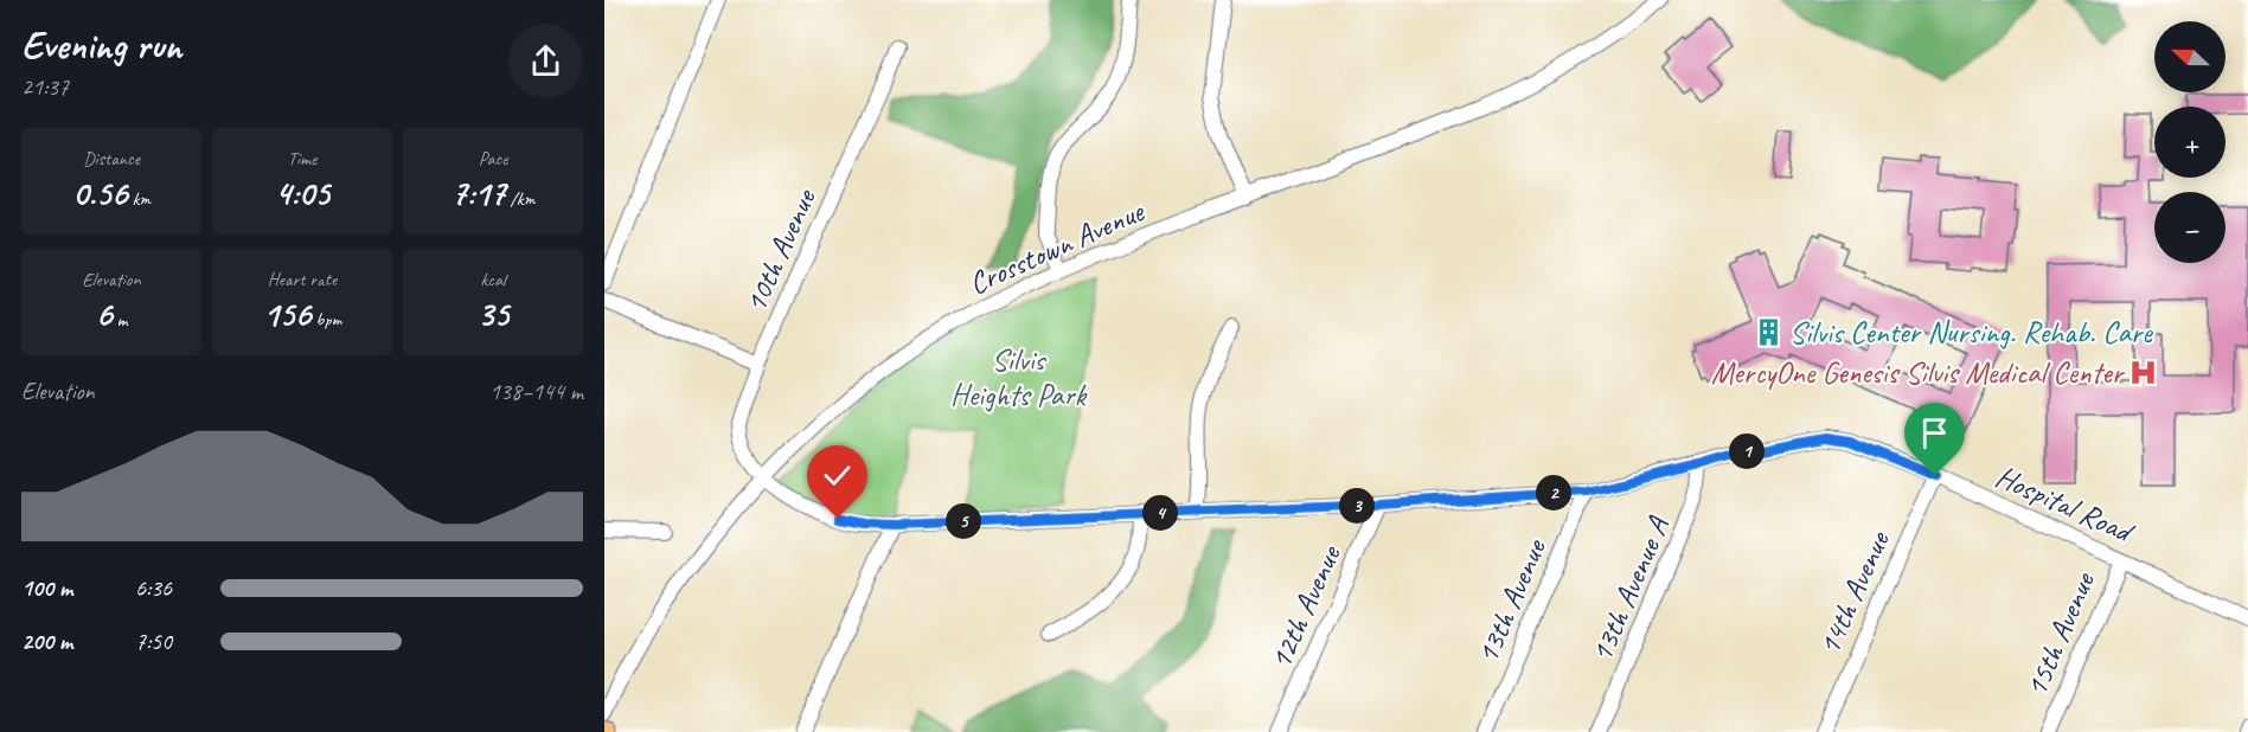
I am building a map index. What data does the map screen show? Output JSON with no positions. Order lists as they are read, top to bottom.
{
  "streets": {
    "street": [
      "Crosstown Avenue",
      "10th Avenue",
      "Hospital Road",
      "13th Avenue A",
      "14th Avenue",
      "13th Avenue",
      "12th Avenue",
      "15th Avenue"
    ]
  },
  "crossings": [
    ["Crosstown Avenue", "10th Avenue"],
    ["Crosstown Avenue", "Hospital Road"],
    ["10th Avenue", "Hospital Road"],
    ["Hospital Road", "13th Avenue A"],
    ["Hospital Road", "14th Avenue"],
    ["Hospital Road", "13th Avenue"],
    ["Hospital Road", "12th Avenue"],
    ["Hospital Road", "15th Avenue"]
  ],
  "parks": ["Silvis Heights Park"],
  "places": {
    "building": ["Silvis Center Nursing. Rehab. Care"],
    "hospital": ["MercyOne Genesis Silvis Medical Center"]
  },
  "north": "left",
  "page": {
    "heading": ["Evening run", "21:37"],
    "map_buttons": ["+", "−"],
    "stats": [
      ["Distance", "0.56 km"],
      ["Time", "4:05"],
      ["Pace", "7:17 /km"],
      ["Elevation", "6 m"],
      ["Heart rate", "156 bpm"],
      ["kcal", "35"]
    ],
    "chart": ["Elevation", "138–144 m"],
    "pins": [
      "1",
      "2",
      "3",
      "4",
      "5"
    ],
    "list": [
      {
        "name": "100 m",
        "note": "6:36"
      },
      {
        "name": "200 m",
        "note": "7:50"
      }
    ]
  }
}
